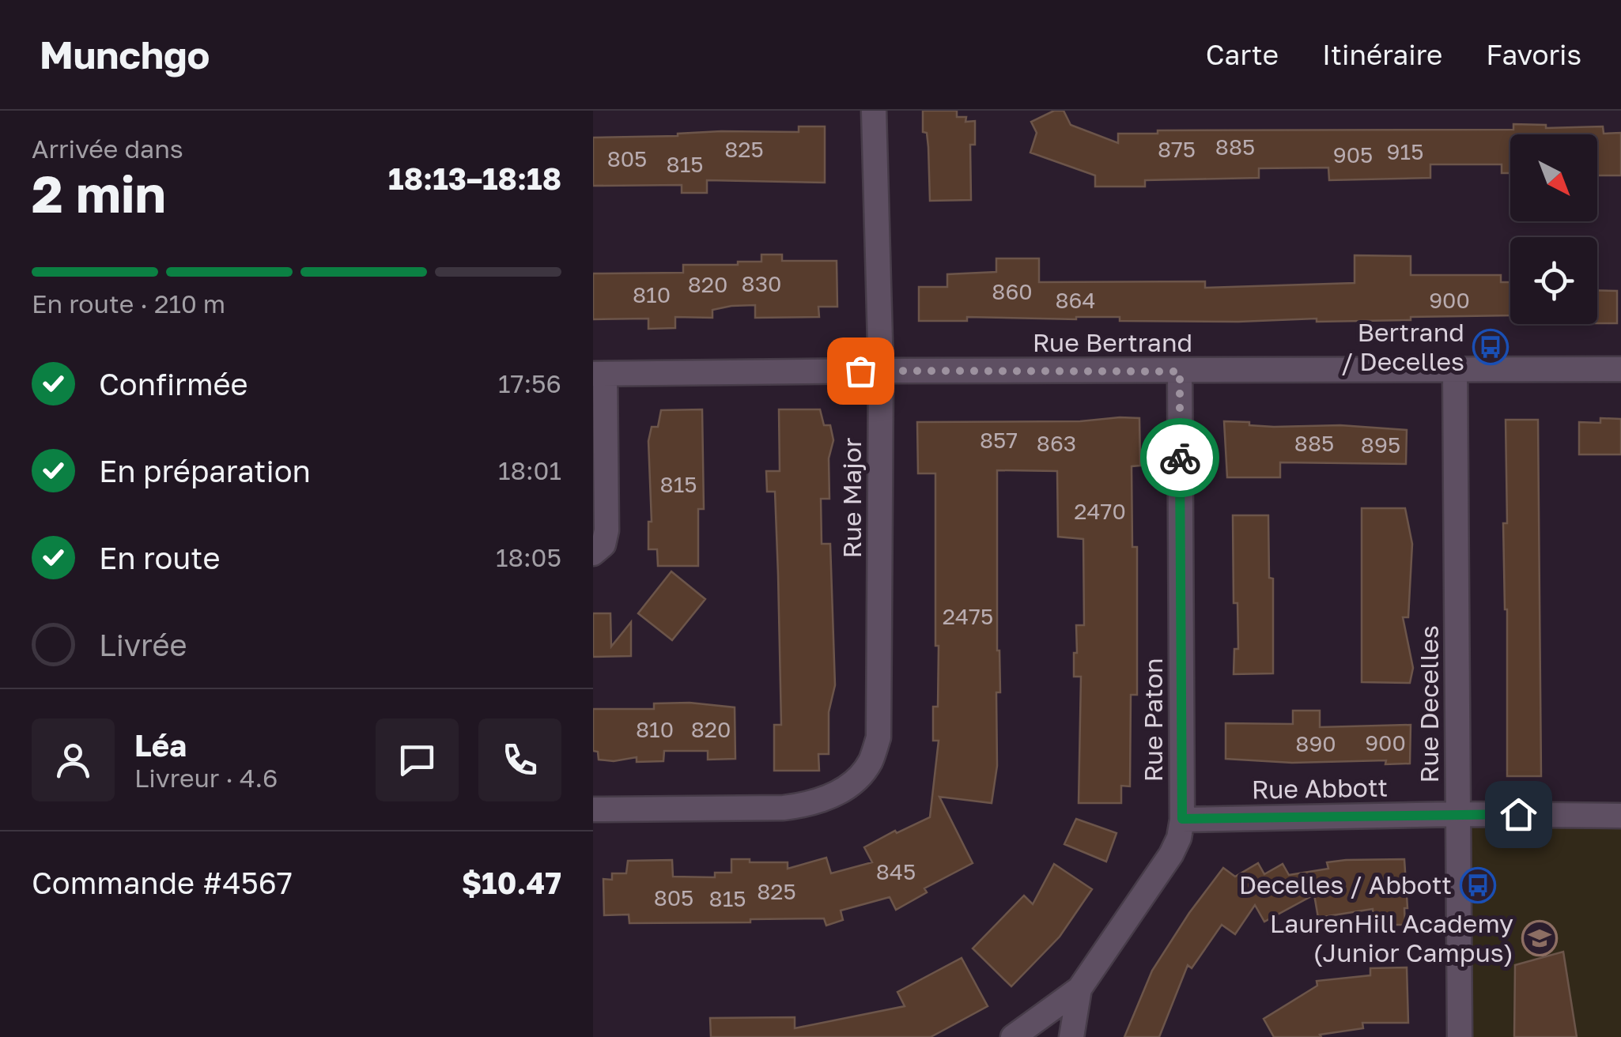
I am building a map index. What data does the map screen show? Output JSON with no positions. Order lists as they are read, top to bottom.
{
  "streets": {
    "street": [
      "Rue Bertrand",
      "Rue Major",
      "Rue Decelles",
      "Rue Paton",
      "Rue Abbott"
    ]
  },
  "crossings": [
    ["Rue Bertrand", "Rue Major"],
    ["Rue Bertrand", "Rue Decelles"],
    ["Rue Bertrand", "Rue Paton"],
    ["Rue Decelles", "Rue Abbott"],
    ["Rue Paton", "Rue Abbott"]
  ],
  "places": {
    "bus stop": ["Bertrand / Decelles", "Decelles / Abbott"],
    "school or university": ["LaurenHill Academy (Junior Campus)"]
  },
  "house_numbers": [
    "885",
    "825",
    "875",
    "915",
    "905",
    "805",
    "815",
    "830",
    "820",
    "860",
    "810",
    "864",
    "900",
    "857",
    "863",
    "885",
    "895",
    "815",
    "2470",
    "2475",
    "810",
    "820",
    "900",
    "890",
    "845",
    "825",
    "805",
    "815"
  ],
  "north": "bottom right",
  "page": {
    "header": "Munchgo",
    "nav": ["Carte", "Itinéraire", "Favoris"],
    "heading": ["2 min", "Arrivée dans", "18:13–18:18"],
    "panel": [
      "Léa",
      "Livreur · 4.6",
      "Commande #4567",
      "$10.47"
    ],
    "bar": "En route · 210 m",
    "list": [
      ["Confirmée", "17:56"],
      ["En préparation", "18:01"],
      ["En route", "18:05"],
      "Livrée"
    ]
  }
}
